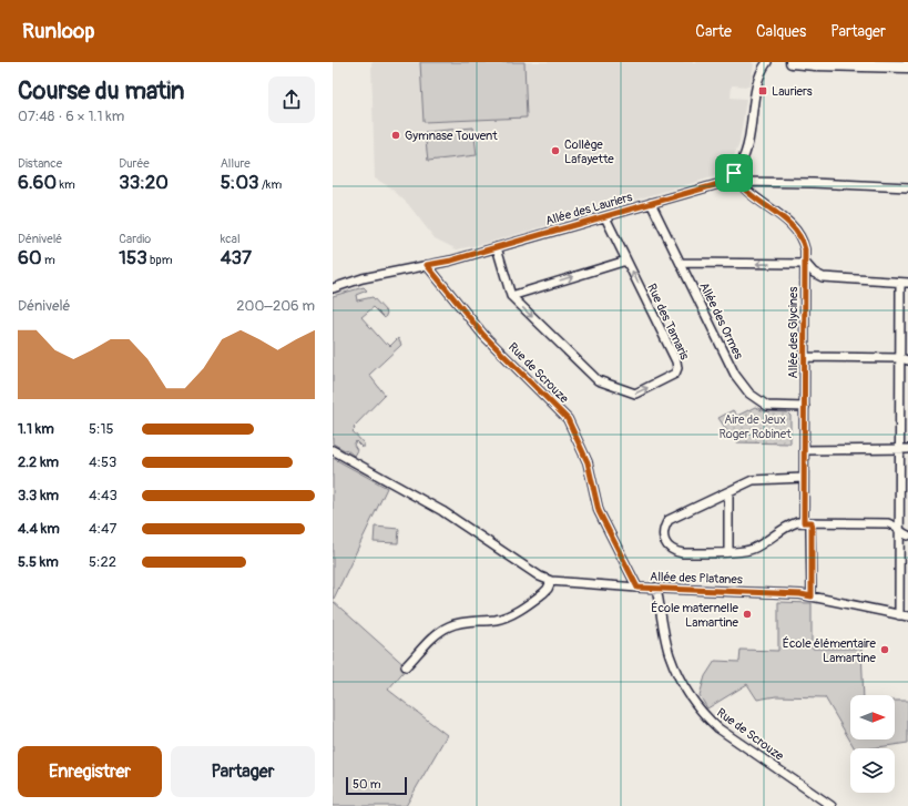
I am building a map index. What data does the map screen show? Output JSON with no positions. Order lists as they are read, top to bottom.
{
  "streets": {
    "street": [
      "Allée des Lauriers",
      "Allée des Ormes",
      "Rue des Tamaris",
      "Allée des Glycines",
      "Rue de Scrouze",
      "Allée des Platanes"
    ]
  },
  "crossings": [
    ["Allée des Lauriers", "Allée des Ormes"],
    ["Allée des Lauriers", "Rue des Tamaris"],
    ["Allée des Lauriers", "Allée des Glycines"],
    ["Allée des Lauriers", "Rue de Scrouze"],
    ["Allée des Ormes", "Allée des Glycines"],
    ["Allée des Glycines", "Allée des Platanes"],
    ["Rue de Scrouze", "Allée des Platanes"]
  ],
  "parks": ["Aire de Jeux Roger Robinet"],
  "places": {
    "transit": ["Lauriers"],
    "other": [
      "Gymnase Touvent",
      "Collège Lafayette",
      "École maternelle Lamartine",
      "École élémentaire Lamartine"
    ]
  },
  "scale_bar": "50 m",
  "north": "right",
  "page": {
    "header": "Runloop",
    "nav": ["Carte", "Calques", "Partager"],
    "heading": ["Course du matin", "07:48 · 6 × 1.1 km"],
    "stats": [
      ["Distance", "6.60 km"],
      ["Durée", "33:20"],
      ["Allure", "5:03 /km"],
      ["Dénivelé", "60 m"],
      ["Cardio", "153 bpm"],
      ["kcal", "437"]
    ],
    "chart": ["Dénivelé", "200–206 m"],
    "list": [
      {
        "name": "1.1 km",
        "note": "5:15"
      },
      {
        "name": "2.2 km",
        "note": "4:53"
      },
      {
        "name": "3.3 km",
        "note": "4:43"
      },
      {
        "name": "4.4 km",
        "note": "4:47"
      },
      {
        "name": "5.5 km",
        "note": "5:22"
      }
    ],
    "buttons": ["Enregistrer", "Partager"],
    "scale": "50 m"
  }
}
